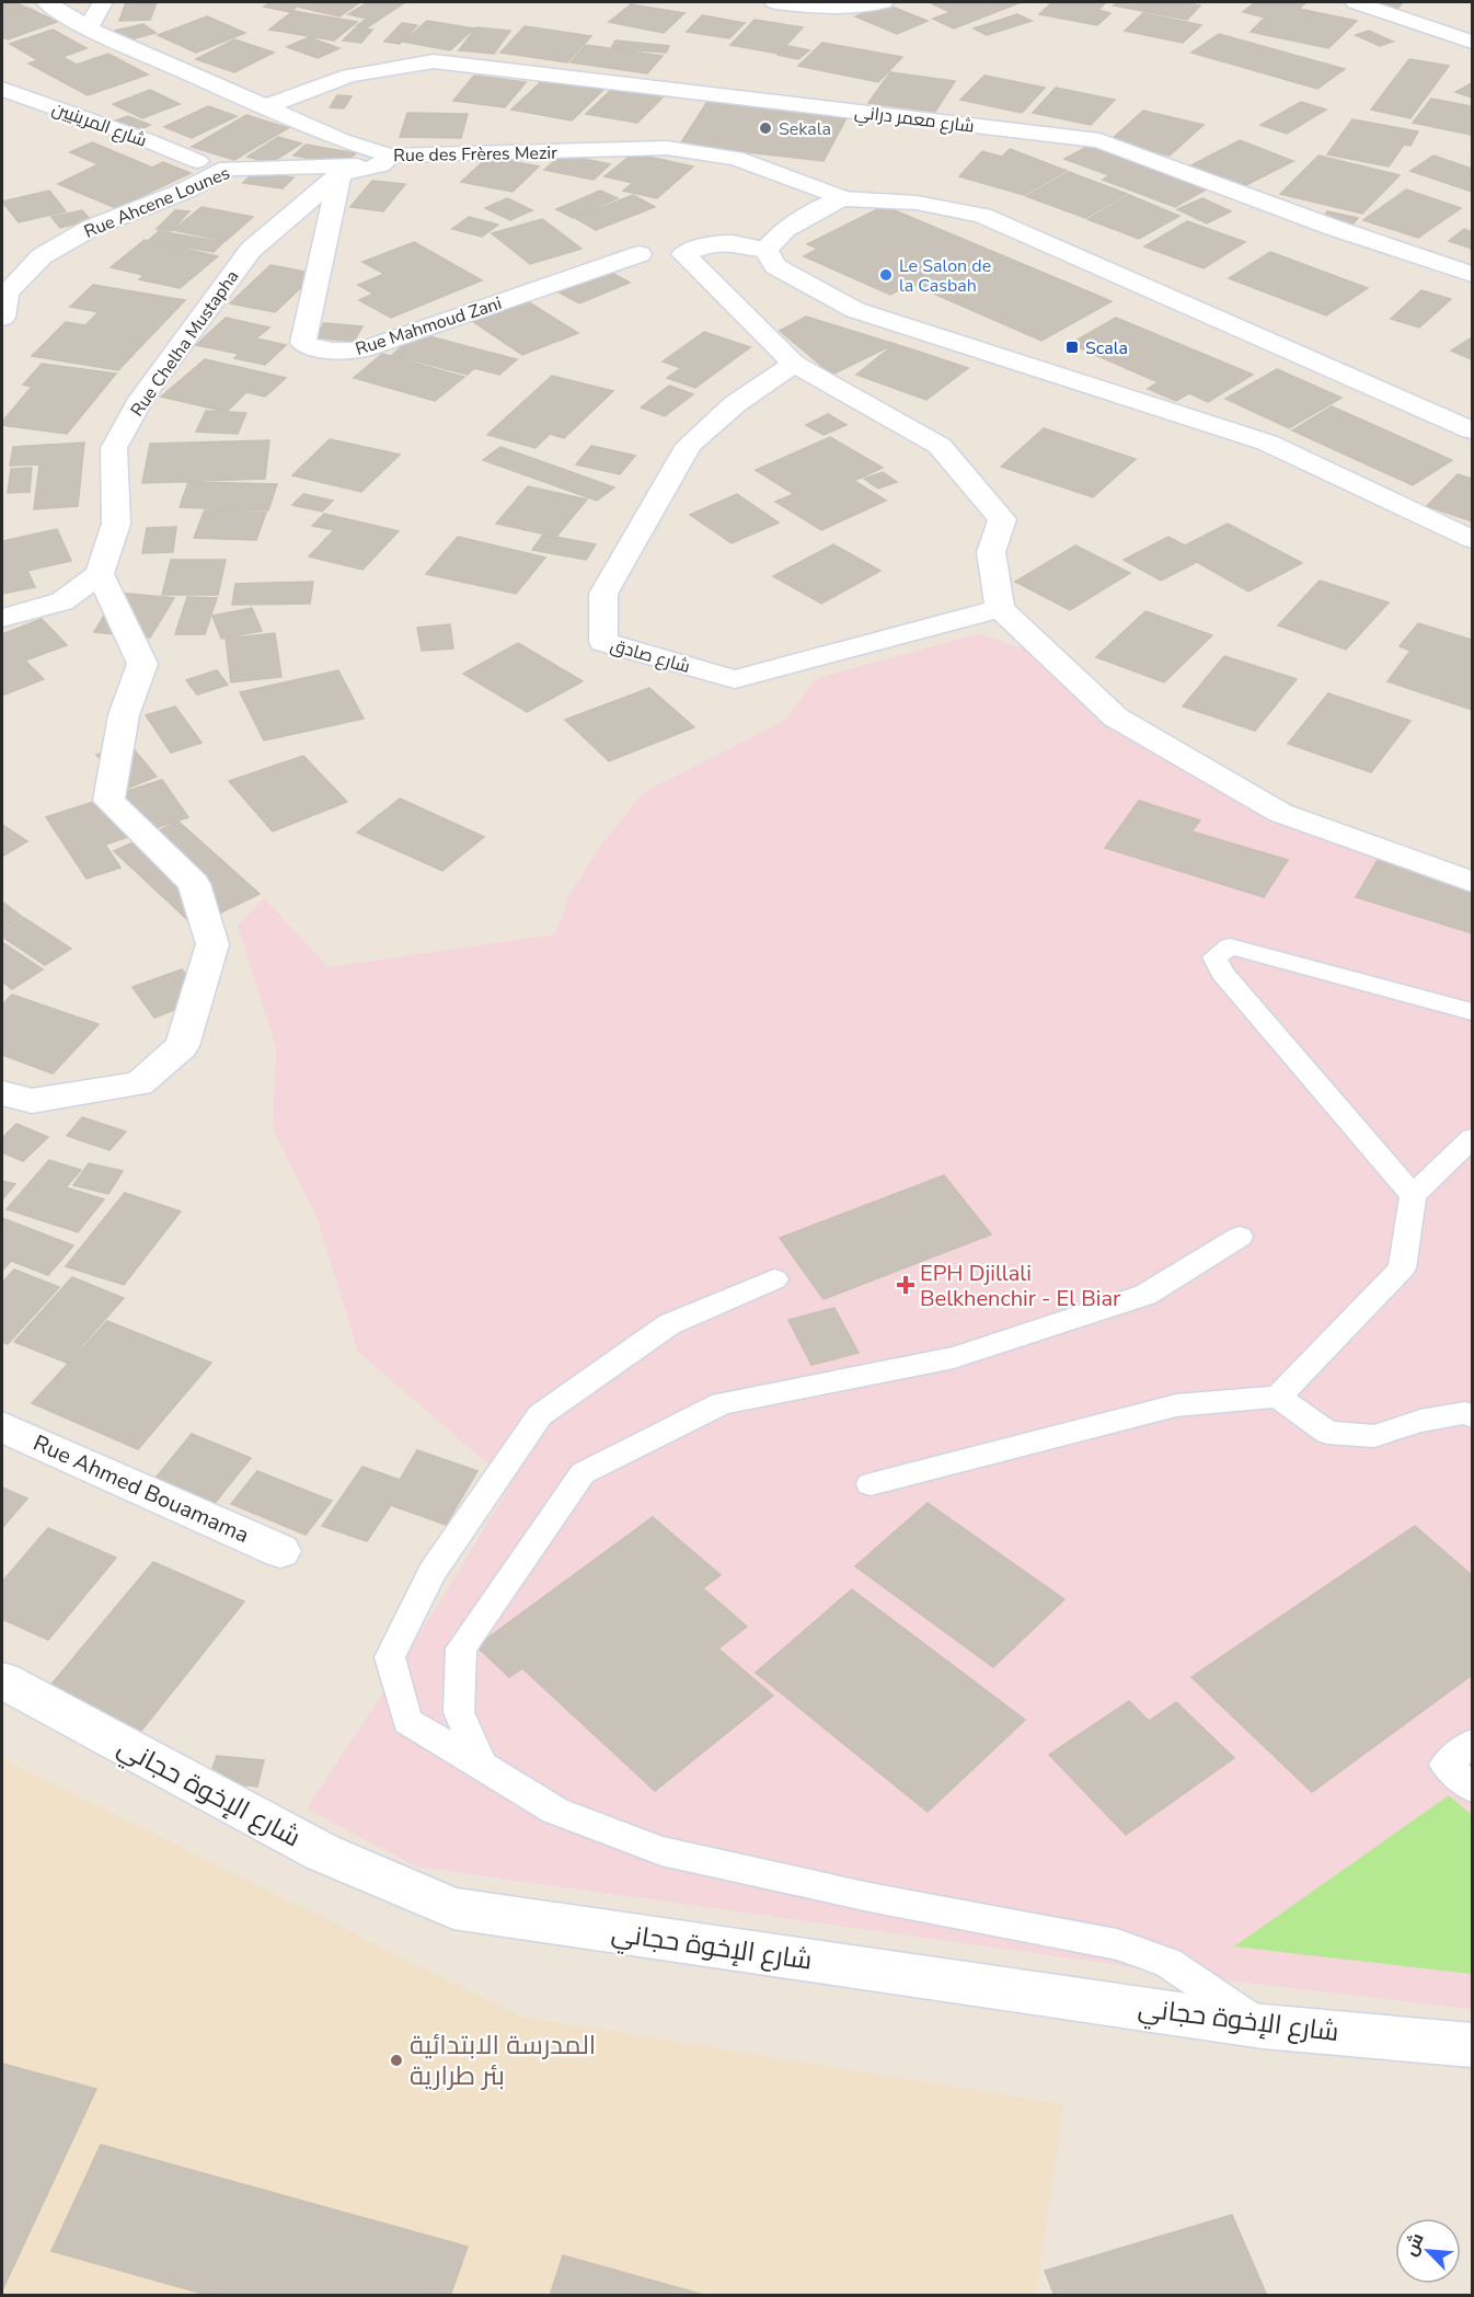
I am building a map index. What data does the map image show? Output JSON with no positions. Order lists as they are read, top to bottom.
{
  "streets": {
    "street": [
      "شارع معمر دراني",
      "شارع المرينيين",
      "Rue des Frères Mezir",
      "Rue Ahcene Lounes",
      "Rue Mahmoud Zani",
      "Rue Chelha Mustapha",
      "شارع صادق",
      "Rue Ahmed Bouamama",
      "شارع الإخوة حجاني"
    ]
  },
  "crossings": [
    ["شارع معمر دراني", "Rue des Frères Mezir"],
    ["Rue des Frères Mezir", "Rue Ahcene Lounes"],
    ["Rue des Frères Mezir", "Rue Chelha Mustapha"],
    ["Rue Ahcene Lounes", "Rue Chelha Mustapha"],
    ["Rue Mahmoud Zani", "Rue Chelha Mustapha"]
  ],
  "places": {
    "other": ["Sekala", "Le Salon de la Casbah", "المدرسة الابتدائية بئر طرارية"],
    "transit": ["Scala"],
    "health": ["EPH Djillali Belkhenchir - El Biar"]
  },
  "north": "top left"
}
